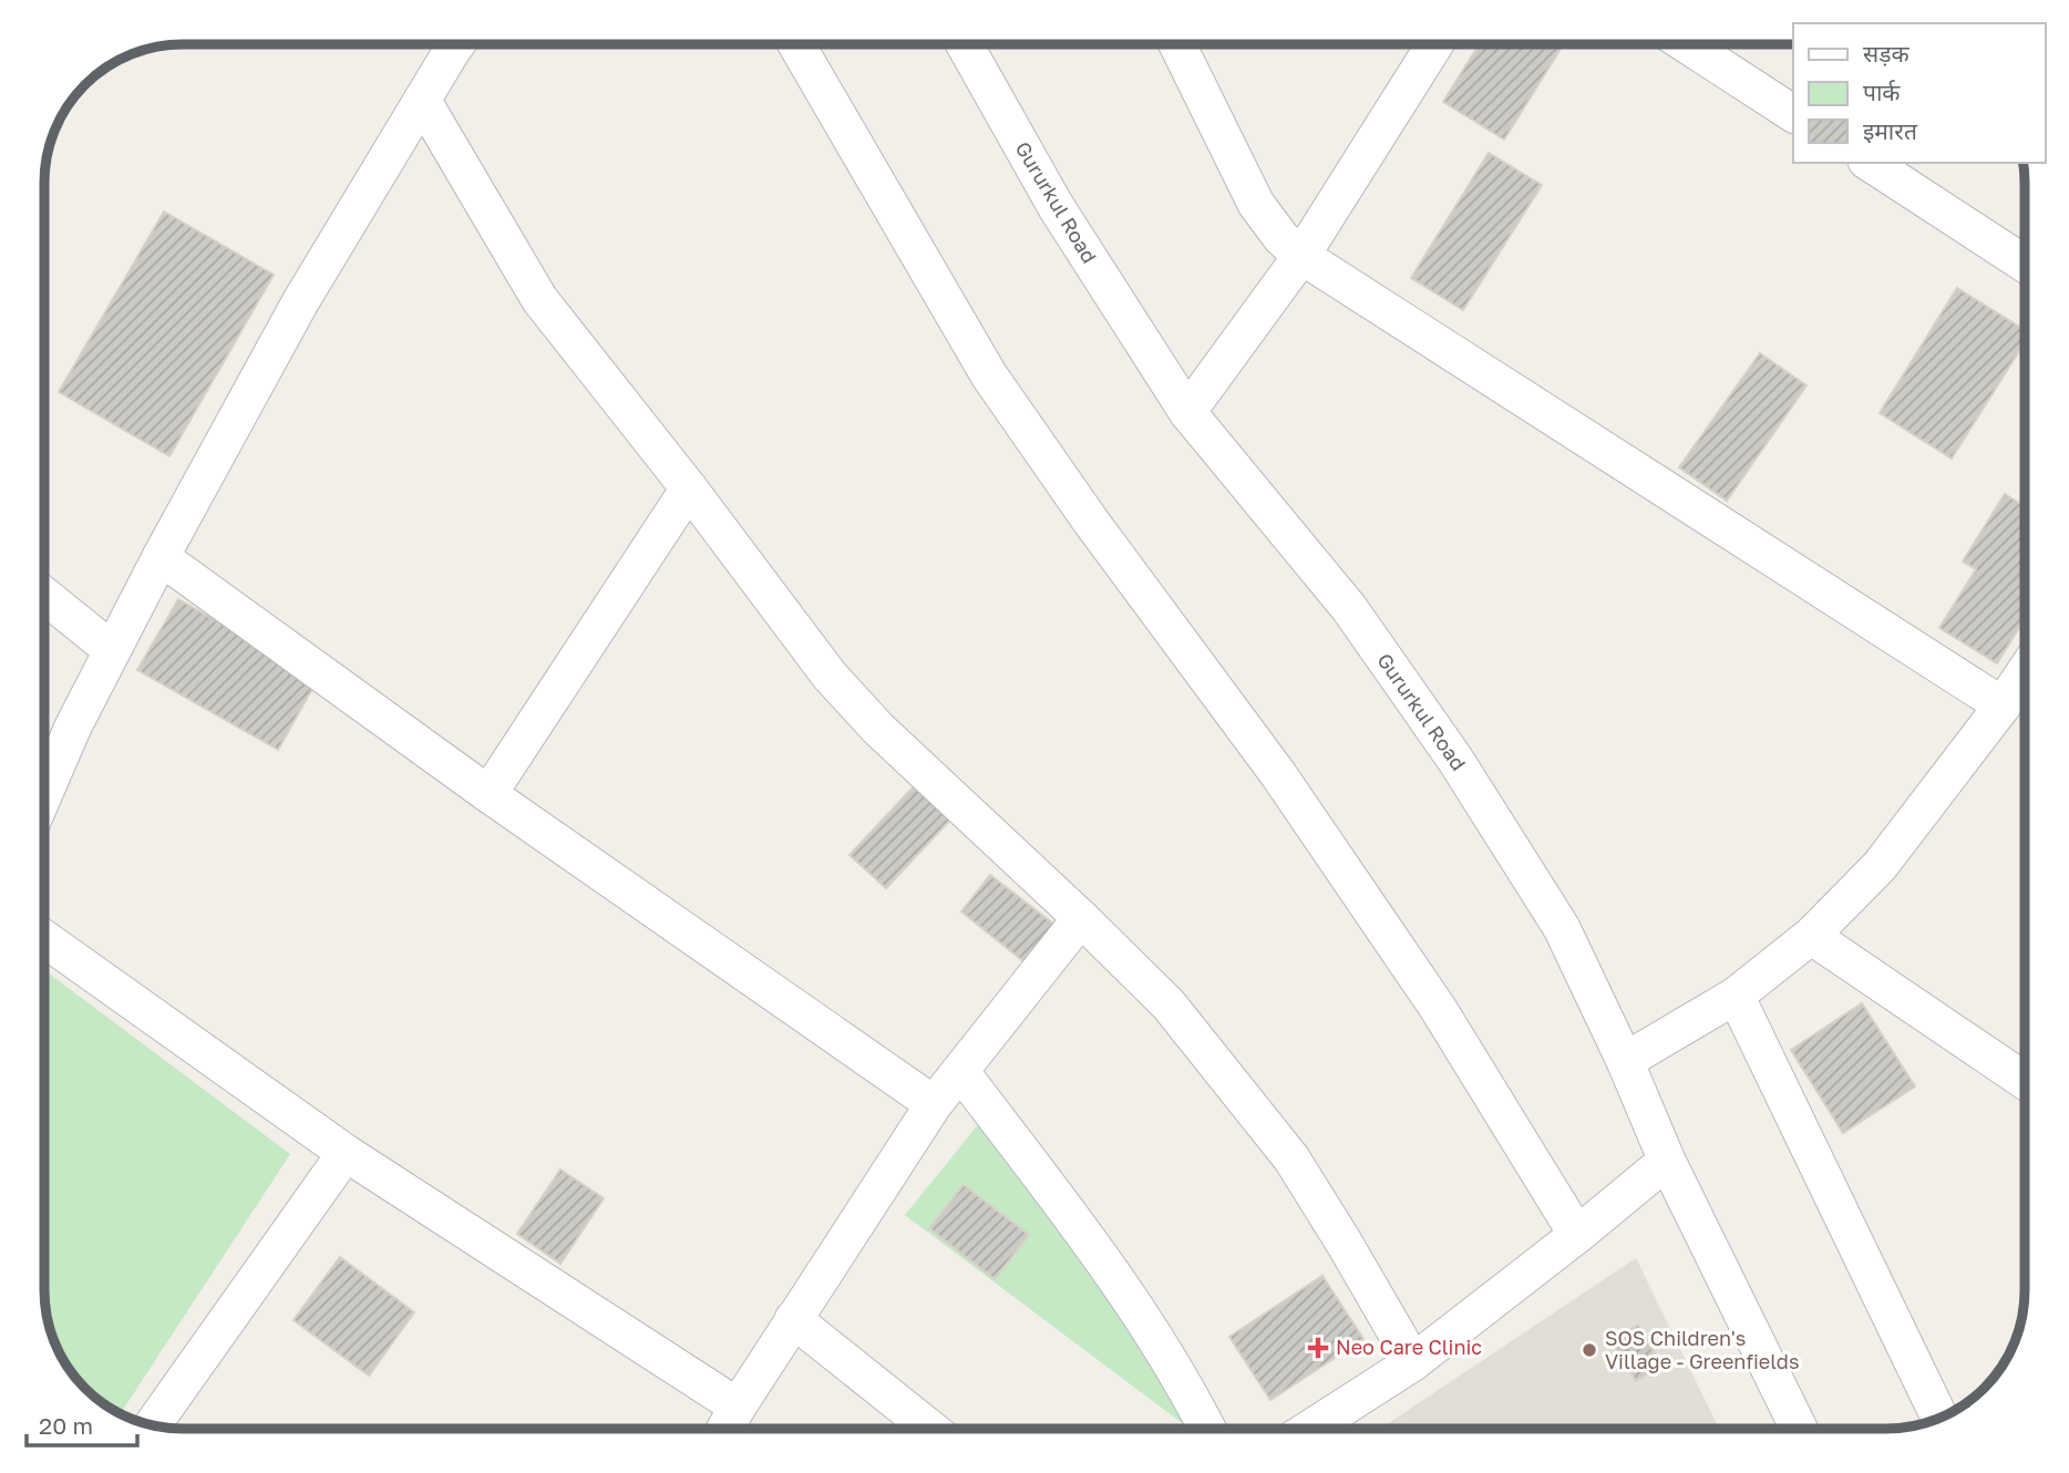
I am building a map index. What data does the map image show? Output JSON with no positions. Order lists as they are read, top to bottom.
{
  "streets": {
    "street": ["Gururkul Road"]
  },
  "places": {
    "health": ["Neo Care Clinic"],
    "other": ["SOS Children's Village - Greenfields"]
  },
  "legend": ["सड़क", "पार्क", "इमारत"],
  "scale_bar": "20 m"
}
